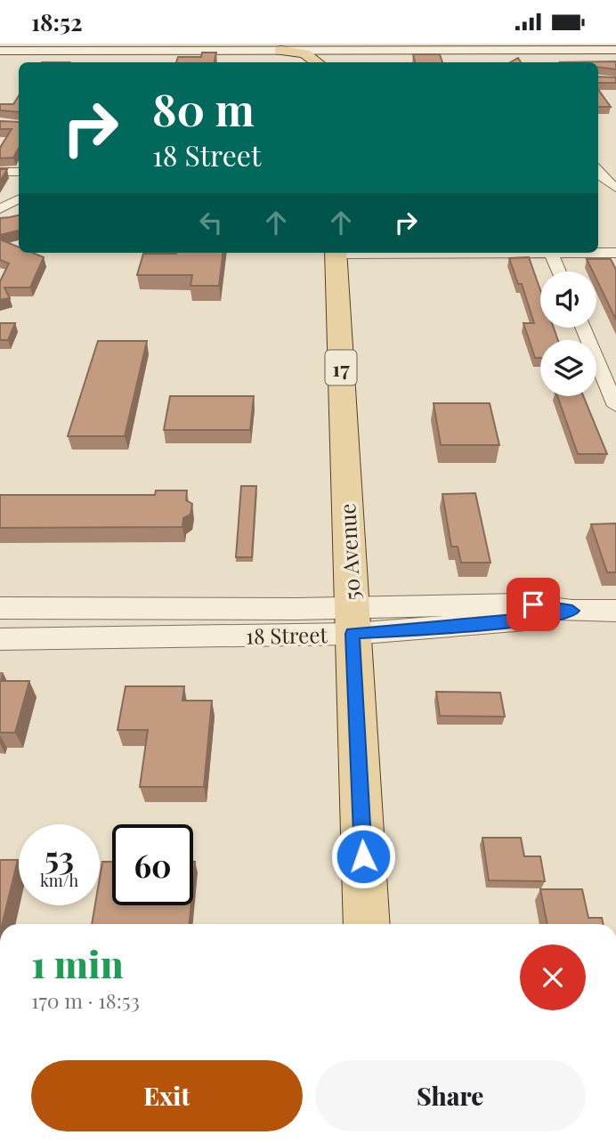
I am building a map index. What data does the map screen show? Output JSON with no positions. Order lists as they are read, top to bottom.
{
  "streets": {
    "main road": ["17", "50 Avenue"],
    "street": ["18 Street"]
  },
  "crossings": [
    ["50 Avenue", "18 Street"]
  ],
  "page": {
    "status": "18:52",
    "turn": ["80 m", "18 Street"],
    "speed": "53 km/h",
    "limit": "60",
    "heading": ["1 min", "170 m · 18:53"],
    "buttons": ["Exit", "Share"]
  }
}
